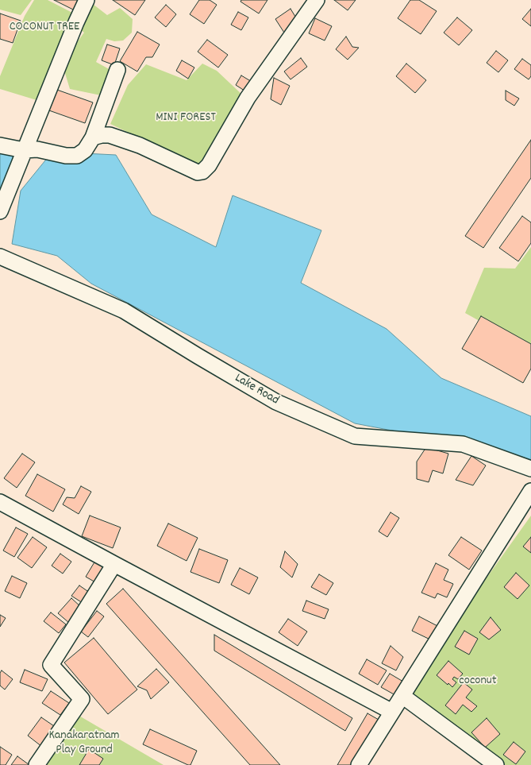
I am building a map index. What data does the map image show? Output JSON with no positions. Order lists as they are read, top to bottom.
{
  "streets": {
    "street": ["Lake Road"]
  },
  "parks": [
    "COCONUT TREE",
    "MINI FOREST",
    "coconut",
    "Kanakaratnam Play Ground"
  ]
}
